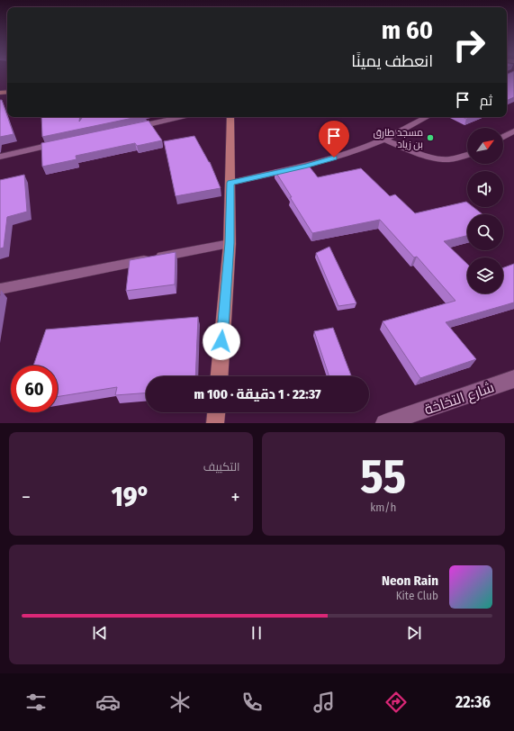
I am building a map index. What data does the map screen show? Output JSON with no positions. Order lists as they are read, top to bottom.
{
  "streets": {
    "street": ["شارع التخاخة"]
  },
  "places": ["مسجد طارق بن زياد"],
  "north": "top right",
  "page": {
    "turn": ["60 m", "انعطف يمينًا"],
    "then": "ثم",
    "limit": "60",
    "trip": "22:37 · 1 دقيقة · 100 m",
    "tile": [
      ["55", "km/h"],
      "التكييف"
    ],
    "heat": ["−", "19°", "+"],
    "song": ["Neon Rain", "Kite Club"],
    "tabs": "22:36"
  }
}
